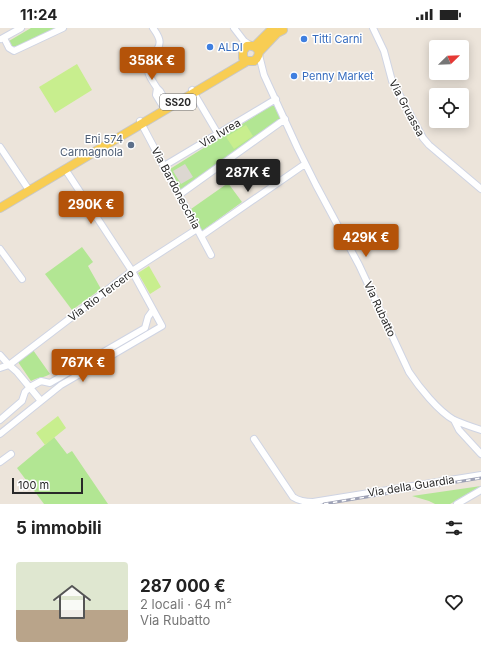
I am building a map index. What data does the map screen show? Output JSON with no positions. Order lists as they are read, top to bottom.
{
  "streets": {
    "main road": ["SS20"],
    "street": [
      "Via Gruassa",
      "Via Ivrea",
      "Via Bardonecchia",
      "Via Rio Tercero",
      "Via Rubatto",
      "Via della Guardia"
    ]
  },
  "crossings": [
    ["SS20", "Via Bardonecchia"],
    ["Via Ivrea", "Via Bardonecchia"],
    ["Via Ivrea", "Via Rubatto"],
    ["Via Bardonecchia", "Via Rio Tercero"]
  ],
  "places": [
    "Titti Carni",
    "ALDI",
    "Penny Market",
    "Eni 574 Carmagnola"
  ],
  "scale_bar": "100 m",
  "north": "top right",
  "page": {
    "status": "11:24",
    "price": [
      "358K €",
      "287K €",
      "290K €",
      "429K €",
      "767K €"
    ],
    "scale": "100 m",
    "heading": "5 immobili",
    "list": [
      {
        "name": "287 000 €",
        "note": "2 locali · 64 m² · Via Rubatto"
      }
    ]
  }
}
